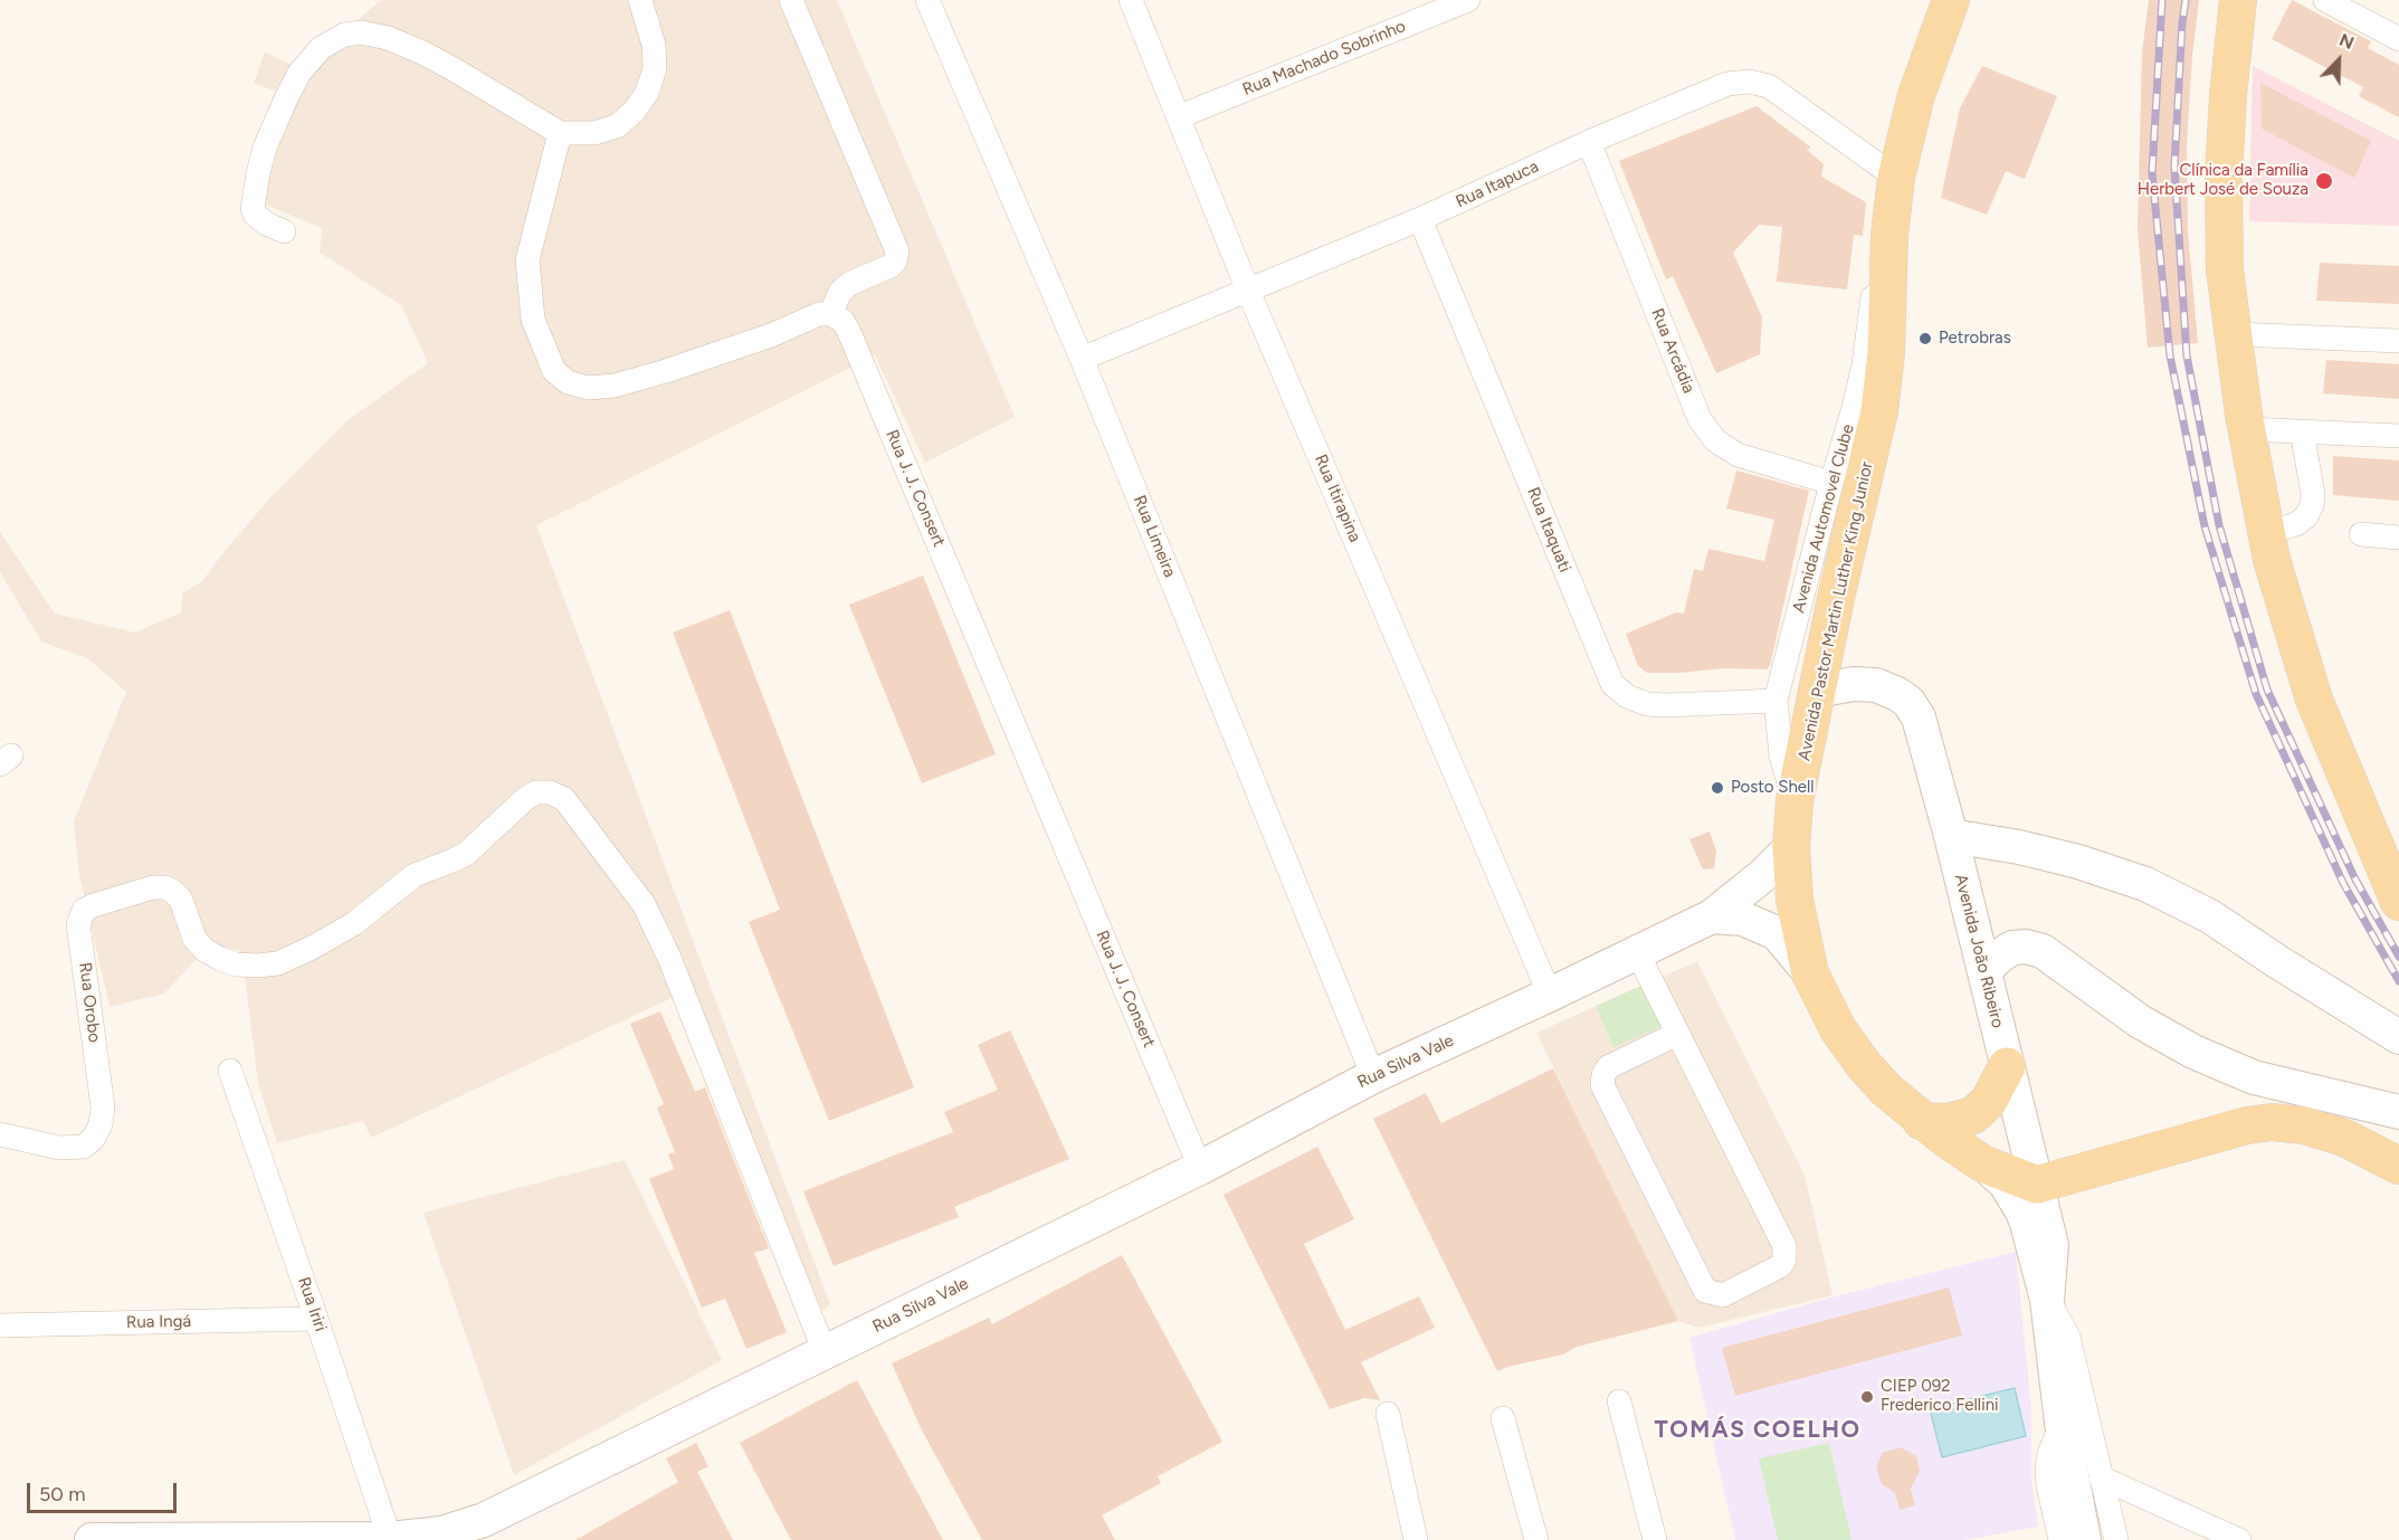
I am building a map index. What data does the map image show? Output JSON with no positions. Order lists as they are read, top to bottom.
{
  "streets": {
    "main road": ["Avenida Pastor Martin Luther King Junior", "Avenida João Ribeiro", "Rua Silva Vale"],
    "street": [
      "Rua Machado Sobrinho",
      "Rua Itapuca",
      "Rua Arcádia",
      "Rua J. J. Consert",
      "Rua Itirapina",
      "Avenida Automovel Clube",
      "Rua Itaquati",
      "Rua Limeira",
      "Rua Orobo",
      "Rua Iriri",
      "Rua Ingá"
    ]
  },
  "crossings": [
    ["Rua Machado Sobrinho", "Rua Itirapina"],
    ["Rua Itapuca", "Rua Arcádia"],
    ["Rua Itapuca", "Rua Itirapina"],
    ["Rua Itapuca", "Rua Itaquati"],
    ["Rua Itapuca", "Rua Limeira"],
    ["Rua Itapuca", "Avenida Pastor Martin Luther King Junior"],
    ["Rua Arcádia", "Avenida Automovel Clube"],
    ["Rua J. J. Consert", "Rua Silva Vale"],
    ["Rua Itirapina", "Rua Silva Vale"],
    ["Avenida Automovel Clube", "Rua Itaquati"],
    ["Avenida Automovel Clube", "Avenida Pastor Martin Luther King Junior"],
    ["Rua Limeira", "Rua Silva Vale"],
    ["Avenida Pastor Martin Luther King Junior", "Avenida João Ribeiro"],
    ["Avenida Pastor Martin Luther King Junior", "Rua Silva Vale"],
    ["Rua Orobo", "Rua Silva Vale"],
    ["Rua Silva Vale", "Rua Iriri"],
    ["Rua Iriri", "Rua Ingá"]
  ],
  "districts": ["TOMÁS COELHO"],
  "places": [
    "Clínica da Família Herbert José de Souza",
    "Petrobras",
    "Posto Shell",
    "CIEP 092 Frederico Fellini"
  ],
  "scale_bar": "50 m",
  "north": "top right"
}
